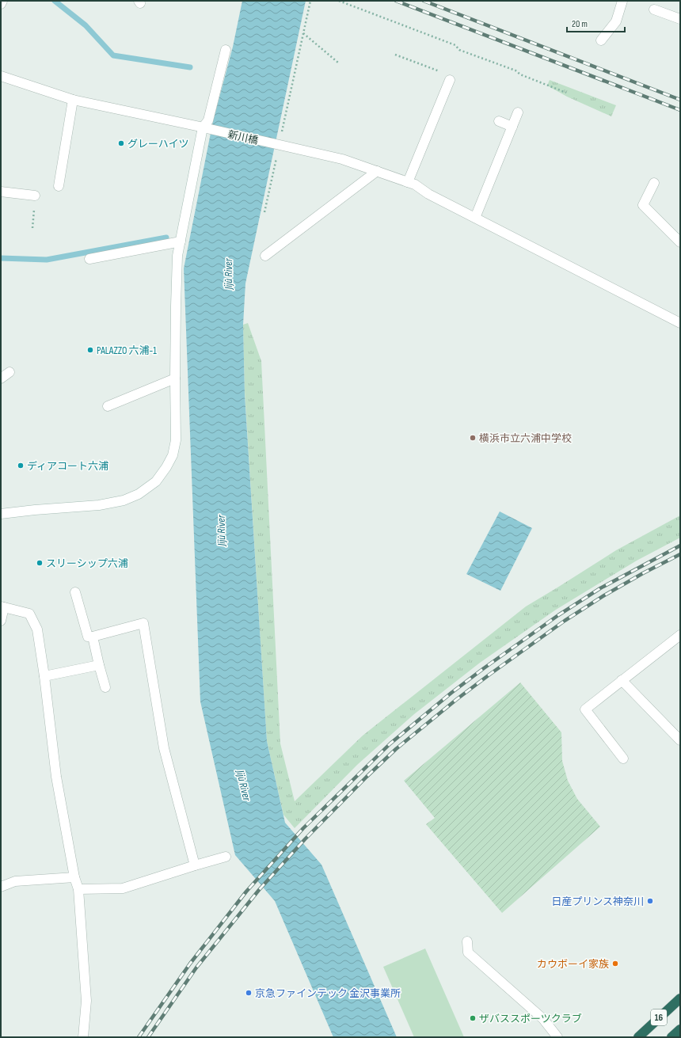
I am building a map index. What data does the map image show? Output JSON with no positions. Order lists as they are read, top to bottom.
{
  "streets": {
    "highway": ["16"],
    "street": ["新川橋"]
  },
  "water": ["Jijū River"],
  "places": [
    "グレーハイツ",
    "PALAZZO 六浦-1",
    "横浜市立六浦中学校",
    "ディアコート六浦",
    "スリーシップ六浦",
    "日産プリンス神奈川",
    "カウボーイ家族",
    "京急ファインテック 金沢事業所",
    "ザバススポーツクラブ"
  ],
  "scale_bar": "20 m"
}
